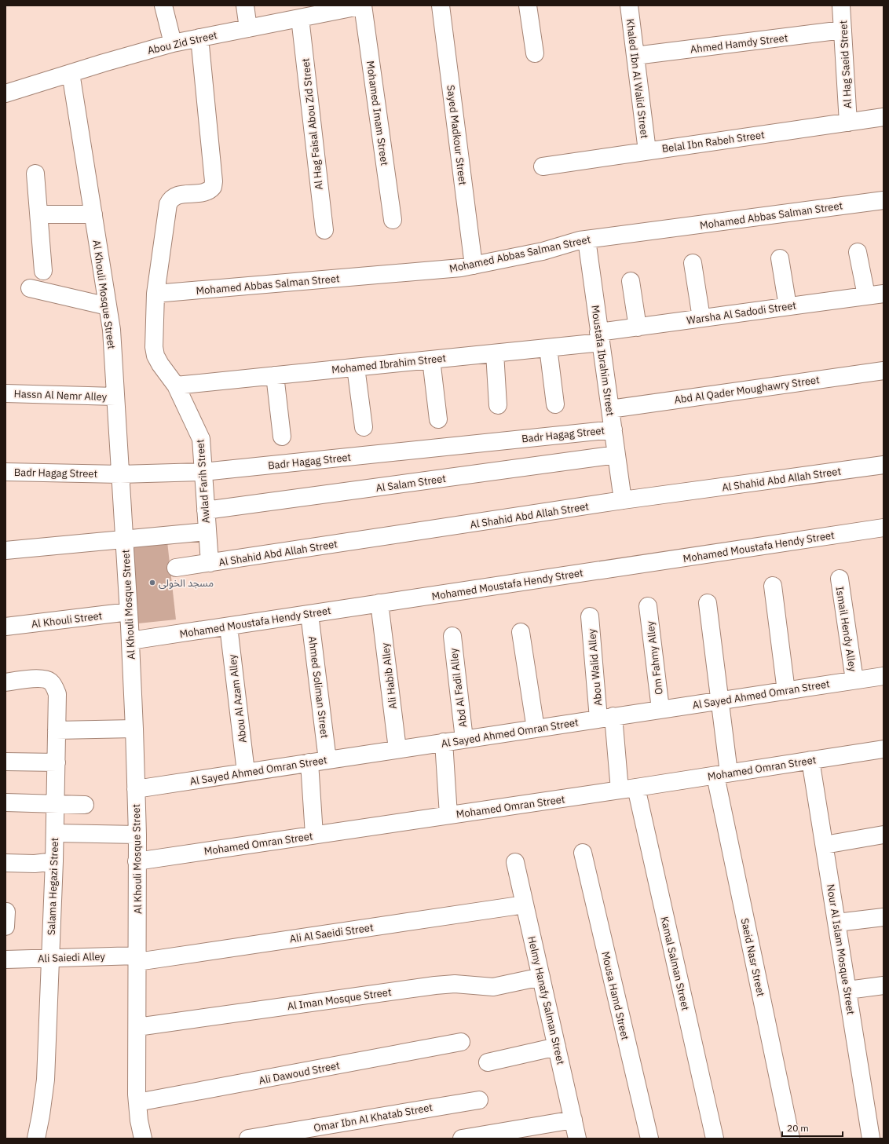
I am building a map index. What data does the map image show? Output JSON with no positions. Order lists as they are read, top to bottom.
{
  "streets": {
    "street": [
      "Abou Zid Street",
      "Ahmed Hamdy Street",
      "Al Hag Saeid Street",
      "Khaled Ibn Al Walid Street",
      "Mohamed Imam Street",
      "Al Hag Faisal Abou Zid Street",
      "Sayed Madkour Street",
      "Belal Ibn Rabeh Street",
      "Mohamed Abbas Salman Street",
      "Al Khouli Mosque Street",
      "Warsha Al Sadodi Street",
      "Moustafa Ibrahim Street",
      "Mohamed Ibrahim Street",
      "Abd Al Qader Moughawry Street",
      "Hassn Al Nemr Alley",
      "Badr Hagag Street",
      "Al Shahid Abd Allah Street",
      "Awlad Farih Street",
      "Al Salam Street",
      "Mohamed Moustafa Hendy Street",
      "Al Khouli Street",
      "Ismail Hendy Alley",
      "Om Fahmy Alley",
      "Abou Walid Alley",
      "Ali Habib Alley",
      "Ahmed Soliman Street",
      "Abd Al Fadil Alley",
      "Al Sayed Ahmed Omran Street",
      "Abou Al Azam Alley",
      "Mohamed Omran Street",
      "Salama Hegazi Street",
      "Ali Al Saeidi Street",
      "Nour Al Islam Mosque Street",
      "Ali Saiedi Alley",
      "Saeid Nasr Street",
      "Kamal Salman Street",
      "Mousa Hamd Street",
      "Al Iman Mosque Street",
      "Helmy Hanafy Salman Street",
      "Ali Dawoud Street",
      "Omar Ibn Al Khatab Street"
    ]
  },
  "crossings": [
    ["Abou Zid Street", "Mohamed Imam Street"],
    ["Abou Zid Street", "Al Hag Faisal Abou Zid Street"],
    ["Abou Zid Street", "Al Khouli Mosque Street"],
    ["Abou Zid Street", "Awlad Farih Street"],
    ["Ahmed Hamdy Street", "Al Hag Saeid Street"],
    ["Ahmed Hamdy Street", "Khaled Ibn Al Walid Street"],
    ["Al Hag Saeid Street", "Belal Ibn Rabeh Street"],
    ["Khaled Ibn Al Walid Street", "Belal Ibn Rabeh Street"],
    ["Sayed Madkour Street", "Mohamed Abbas Salman Street"],
    ["Mohamed Abbas Salman Street", "Moustafa Ibrahim Street"],
    ["Mohamed Abbas Salman Street", "Awlad Farih Street"],
    ["Al Khouli Mosque Street", "Hassn Al Nemr Alley"],
    ["Al Khouli Mosque Street", "Badr Hagag Street"],
    ["Al Khouli Mosque Street", "Mohamed Moustafa Hendy Street"],
    ["Al Khouli Mosque Street", "Al Khouli Street"],
    ["Al Khouli Mosque Street", "Al Sayed Ahmed Omran Street"],
    ["Al Khouli Mosque Street", "Mohamed Omran Street"],
    ["Al Khouli Mosque Street", "Ali Al Saeidi Street"],
    ["Al Khouli Mosque Street", "Ali Saiedi Alley"],
    ["Al Khouli Mosque Street", "Al Iman Mosque Street"],
    ["Al Khouli Mosque Street", "Ali Dawoud Street"],
    ["Warsha Al Sadodi Street", "Moustafa Ibrahim Street"],
    ["Warsha Al Sadodi Street", "Mohamed Ibrahim Street"],
    ["Moustafa Ibrahim Street", "Mohamed Ibrahim Street"],
    ["Moustafa Ibrahim Street", "Abd Al Qader Moughawry Street"],
    ["Moustafa Ibrahim Street", "Badr Hagag Street"],
    ["Moustafa Ibrahim Street", "Al Shahid Abd Allah Street"],
    ["Moustafa Ibrahim Street", "Al Salam Street"],
    ["Mohamed Ibrahim Street", "Awlad Farih Street"],
    ["Badr Hagag Street", "Awlad Farih Street"],
    ["Al Shahid Abd Allah Street", "Awlad Farih Street"],
    ["Awlad Farih Street", "Al Salam Street"],
    ["Mohamed Moustafa Hendy Street", "Ali Habib Alley"],
    ["Mohamed Moustafa Hendy Street", "Ahmed Soliman Street"],
    ["Mohamed Moustafa Hendy Street", "Abou Al Azam Alley"],
    ["Ismail Hendy Alley", "Al Sayed Ahmed Omran Street"],
    ["Om Fahmy Alley", "Al Sayed Ahmed Omran Street"],
    ["Abou Walid Alley", "Al Sayed Ahmed Omran Street"],
    ["Abou Walid Alley", "Mohamed Omran Street"],
    ["Ali Habib Alley", "Al Sayed Ahmed Omran Street"],
    ["Ahmed Soliman Street", "Al Sayed Ahmed Omran Street"],
    ["Abd Al Fadil Alley", "Al Sayed Ahmed Omran Street"],
    ["Al Sayed Ahmed Omran Street", "Abou Al Azam Alley"],
    ["Al Sayed Ahmed Omran Street", "Saeid Nasr Street"],
    ["Mohamed Omran Street", "Nour Al Islam Mosque Street"],
    ["Mohamed Omran Street", "Saeid Nasr Street"],
    ["Mohamed Omran Street", "Kamal Salman Street"],
    ["Salama Hegazi Street", "Ali Saiedi Alley"],
    ["Ali Al Saeidi Street", "Ali Saiedi Alley"],
    ["Ali Al Saeidi Street", "Helmy Hanafy Salman Street"],
    ["Al Iman Mosque Street", "Helmy Hanafy Salman Street"]
  ],
  "places": ["مسجد الخولى"],
  "scale_bar": "20 m"
}
